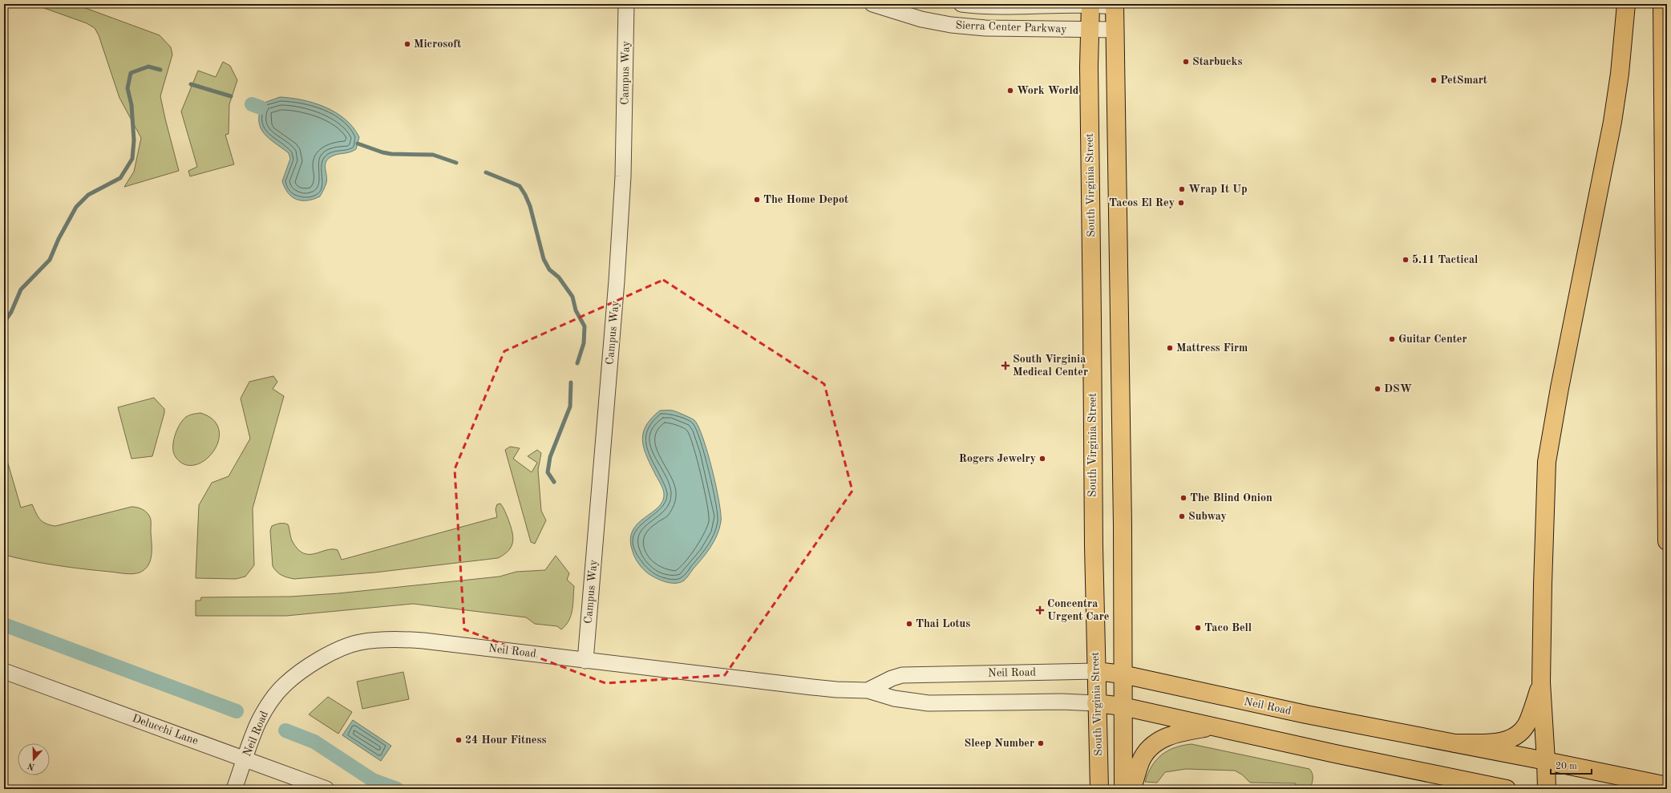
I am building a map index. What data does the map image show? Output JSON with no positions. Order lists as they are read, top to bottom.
{
  "streets": {
    "main road": ["South Virginia Street", "Neil Road"],
    "street": ["Sierra Center Parkway", "Campus Way", "Delucchi Lane"]
  },
  "crossings": [
    ["Sierra Center Parkway", "South Virginia Street"],
    ["Campus Way", "Neil Road"],
    ["South Virginia Street", "Neil Road"],
    ["Neil Road", "Delucchi Lane"]
  ],
  "places": {
    "other": [
      "Microsoft",
      "Starbucks",
      "PetSmart",
      "Work World",
      "Wrap It Up",
      "The Home Depot",
      "Tacos El Rey",
      "5.11 Tactical",
      "Guitar Center",
      "Mattress Firm",
      "DSW",
      "Rogers Jewelry",
      "The Blind Onion",
      "Subway",
      "Thai Lotus",
      "Taco Bell",
      "24 Hour Fitness",
      "Sleep Number"
    ],
    "health": ["South Virginia Medical Center", "Concentra Urgent Care"]
  },
  "scale_bar": "20 m",
  "north": "bottom"
}
